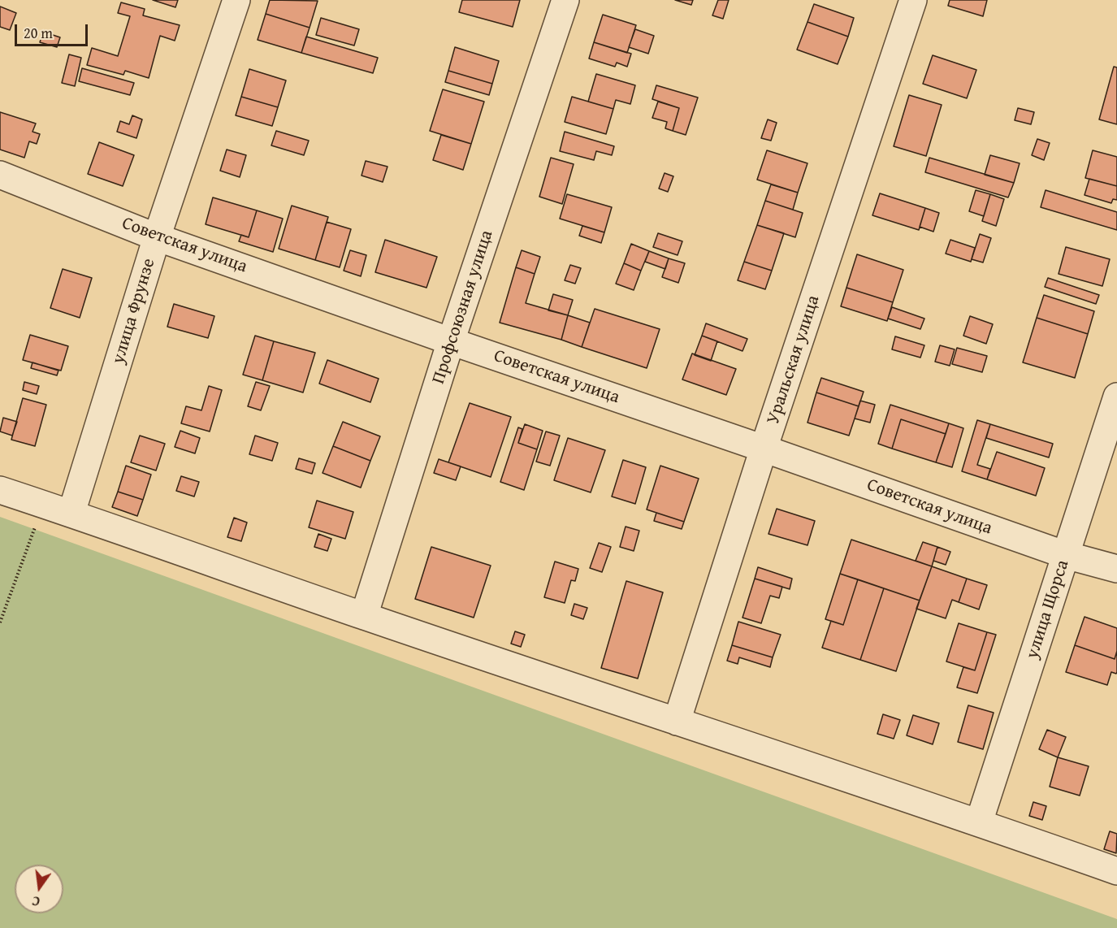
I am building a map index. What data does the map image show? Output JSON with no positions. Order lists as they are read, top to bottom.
{
  "streets": {
    "street": [
      "Советская улица",
      "Профсоюзная улица",
      "улица Фрунзе",
      "Уральская улица",
      "улица Щорса"
    ]
  },
  "crossings": [
    ["Советская улица", "Профсоюзная улица"],
    ["Советская улица", "улица Фрунзе"],
    ["Советская улица", "Уральская улица"],
    ["Советская улица", "улица Щорса"]
  ],
  "scale_bar": "20 m",
  "north": "bottom"
}
